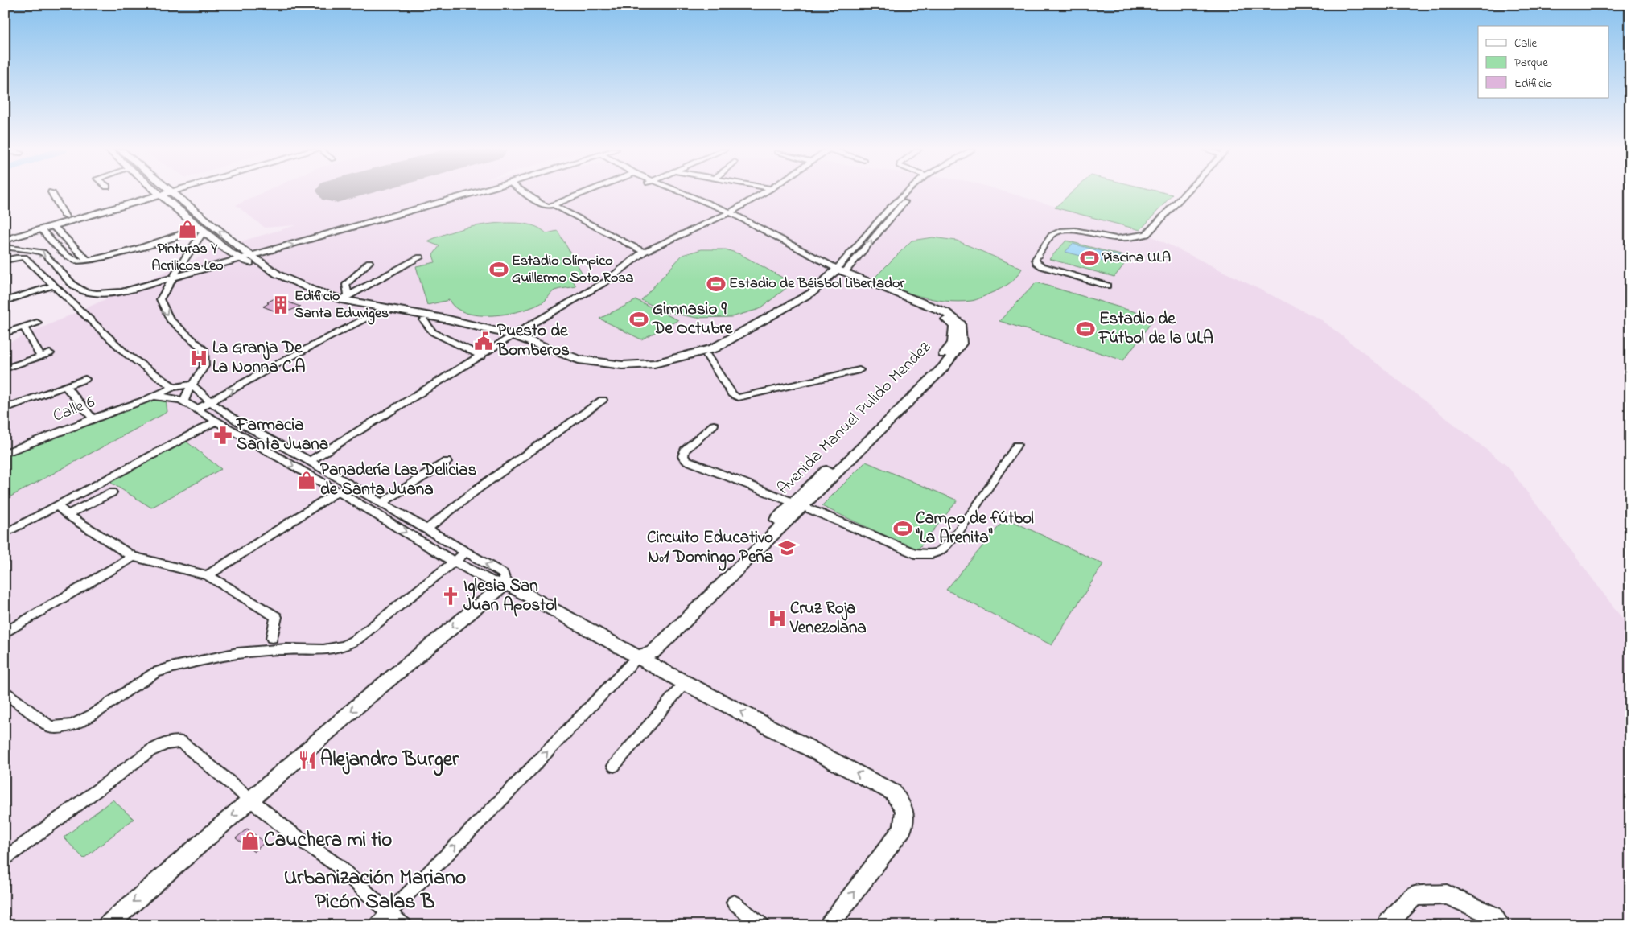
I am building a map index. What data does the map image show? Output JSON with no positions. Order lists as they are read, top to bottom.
{
  "streets": {
    "street": ["Calle 6"]
  },
  "districts": ["Urbanización Mariano Picón Salas B"],
  "places": {
    "shop": ["Pinturas Y Acrilicos Leo", "Panadería Las Delicias de Santa Juana", "Cauchera mi tio"],
    "sports": [
      "Piscina ULA",
      "Estadio Olímpico Guillermo Soto Rosa",
      "Estadio de Béisbol Libertador",
      "Gimnasio 9 De Octubre",
      "Estadio de Fútbol de la ULA",
      "Campo de fútbol \"La Arenita\""
    ],
    "building": ["Edificio Santa Eduviges"],
    "public building": ["Puesto de Bomberos"],
    "hospital": ["La Granja De La Nonna C.A", "Cruz Roja Venezolana"],
    "pharmacy": ["Farmacia Santa Juana"],
    "school or university": ["Circuito Educativo Nº1 Domingo Peña"],
    "church": ["Iglesia San Juan Apostol"],
    "restaurant": ["Alejandro Burger"]
  },
  "legend": ["Calle", "Parque", "Edificio"]
}
